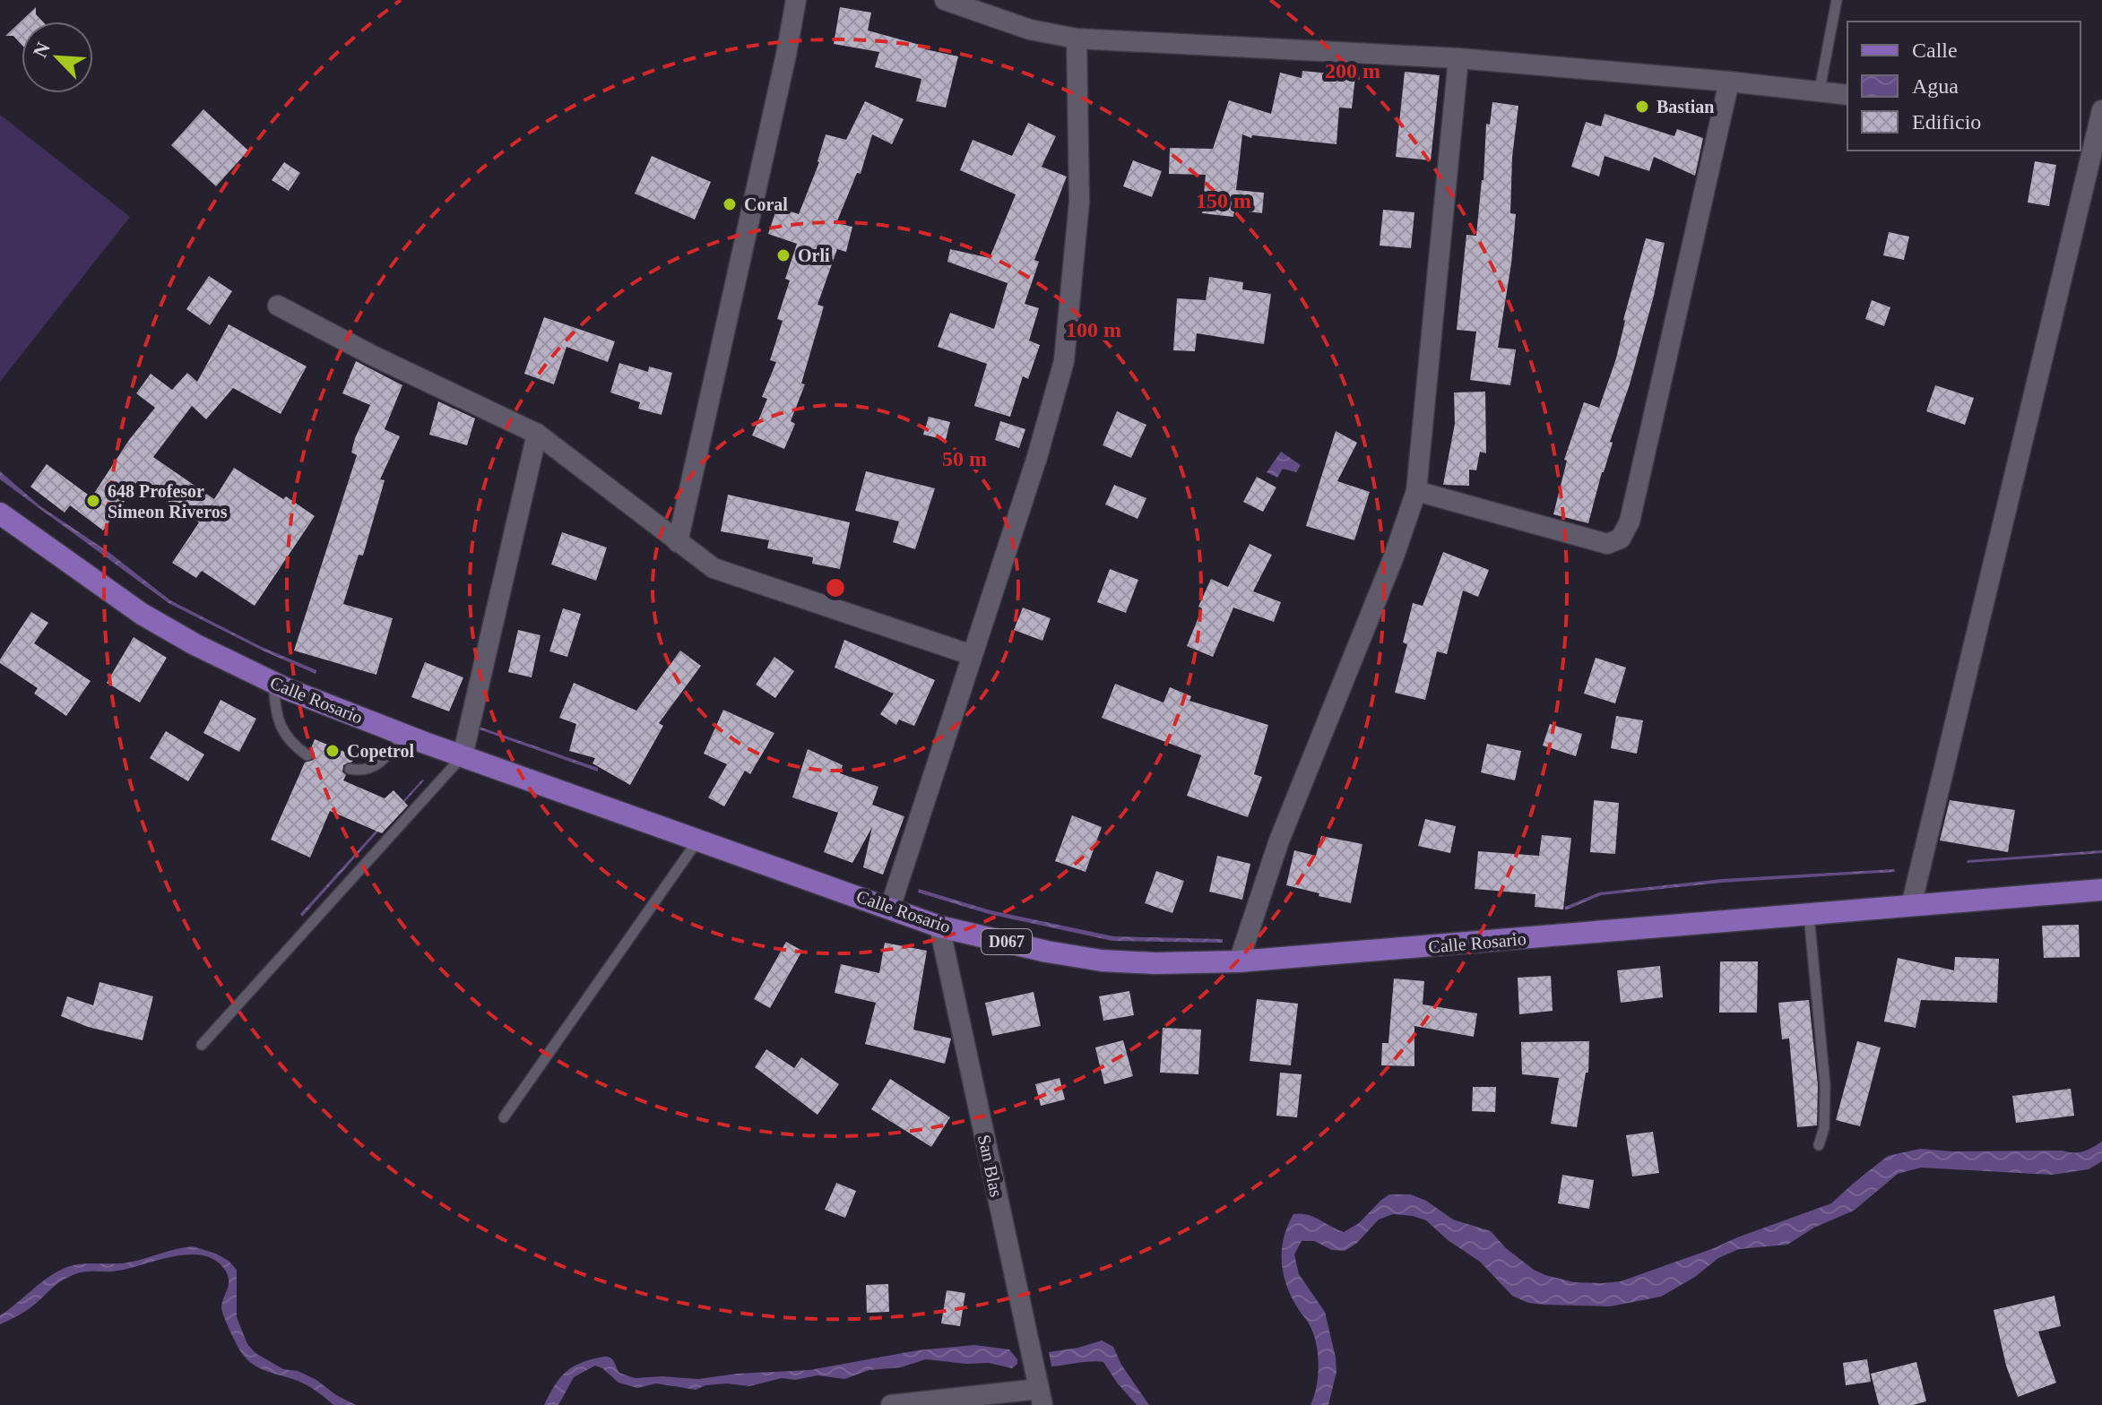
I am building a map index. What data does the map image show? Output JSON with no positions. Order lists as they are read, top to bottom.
{
  "streets": {
    "main road": ["Calle Rosario", "D067"],
    "street": ["San Blas"]
  },
  "crossings": [
    ["Calle Rosario", "San Blas"]
  ],
  "places": [
    "Bastian",
    "Coral",
    "Orli",
    "648 Profesor Simeon Riveros",
    "Copetrol"
  ],
  "legend": ["Calle", "Agua", "Edificio"],
  "north": "top left",
  "rings": [
    "200 m",
    "150 m",
    "100 m",
    "50 m"
  ]
}
